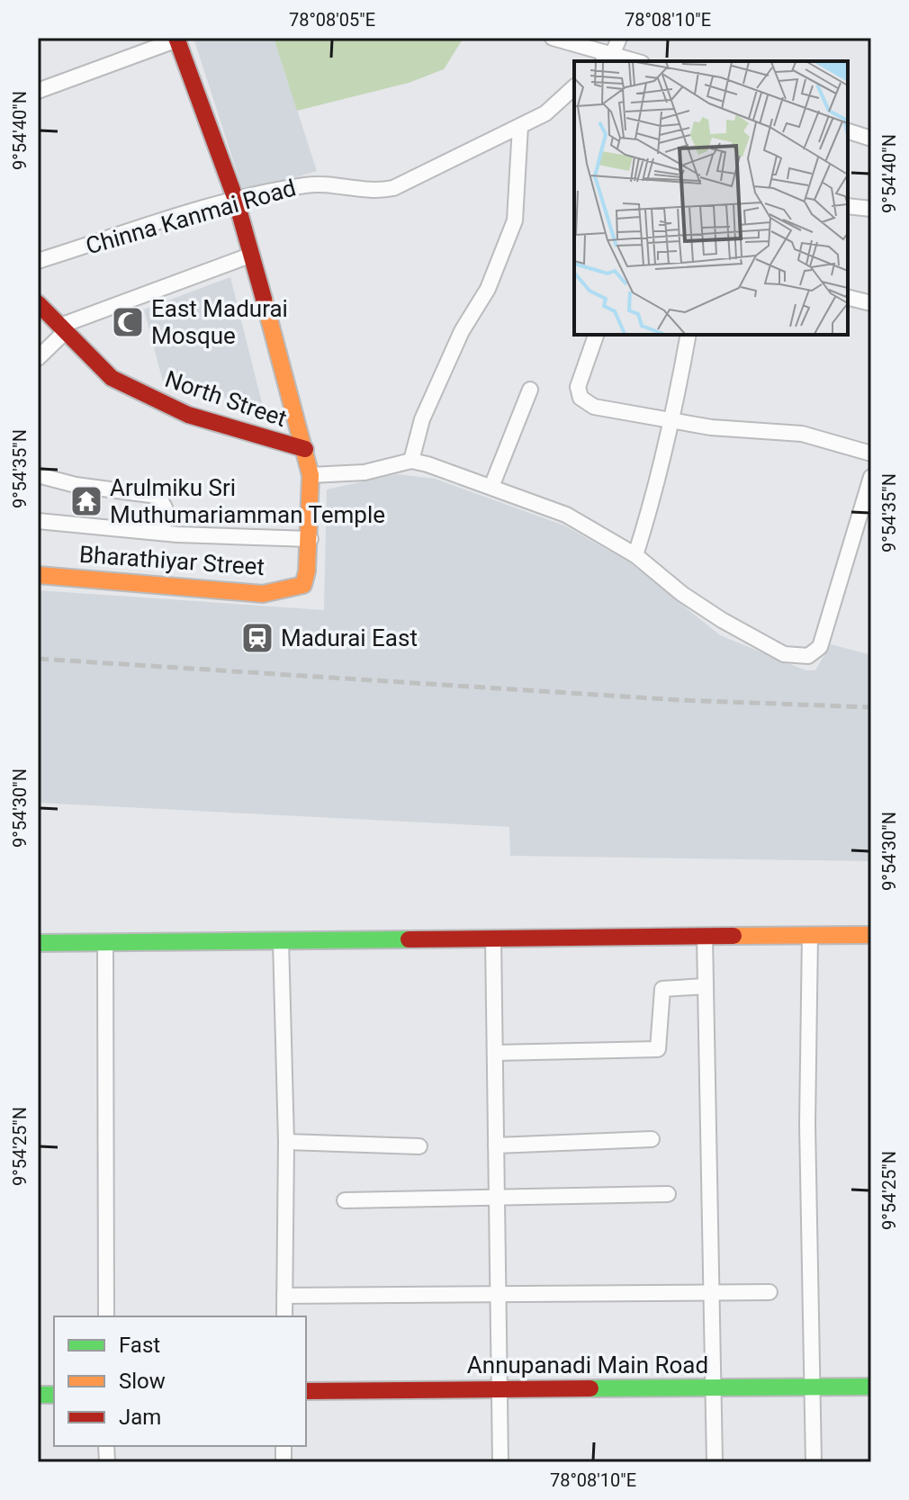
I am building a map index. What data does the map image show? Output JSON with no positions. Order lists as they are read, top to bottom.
{
  "streets": {
    "street": [
      "Chinna Kanmai Road",
      "North Street",
      "Bharathiyar Street",
      "Annupanadi Main Road"
    ]
  },
  "places": {
    "mosque": ["East Madurai Mosque"],
    "temple": ["Arulmiku Sri Muthumariamman Temple"],
    "station": ["Madurai East"]
  },
  "legend": ["Fast", "Slow", "Jam"],
  "coordinates": [
    "78°08'05\"E",
    "78°08'10\"E",
    "9°54'40\"N",
    "9°54'35\"N",
    "9°54'30\"N",
    "9°54'25\"N"
  ]
}
